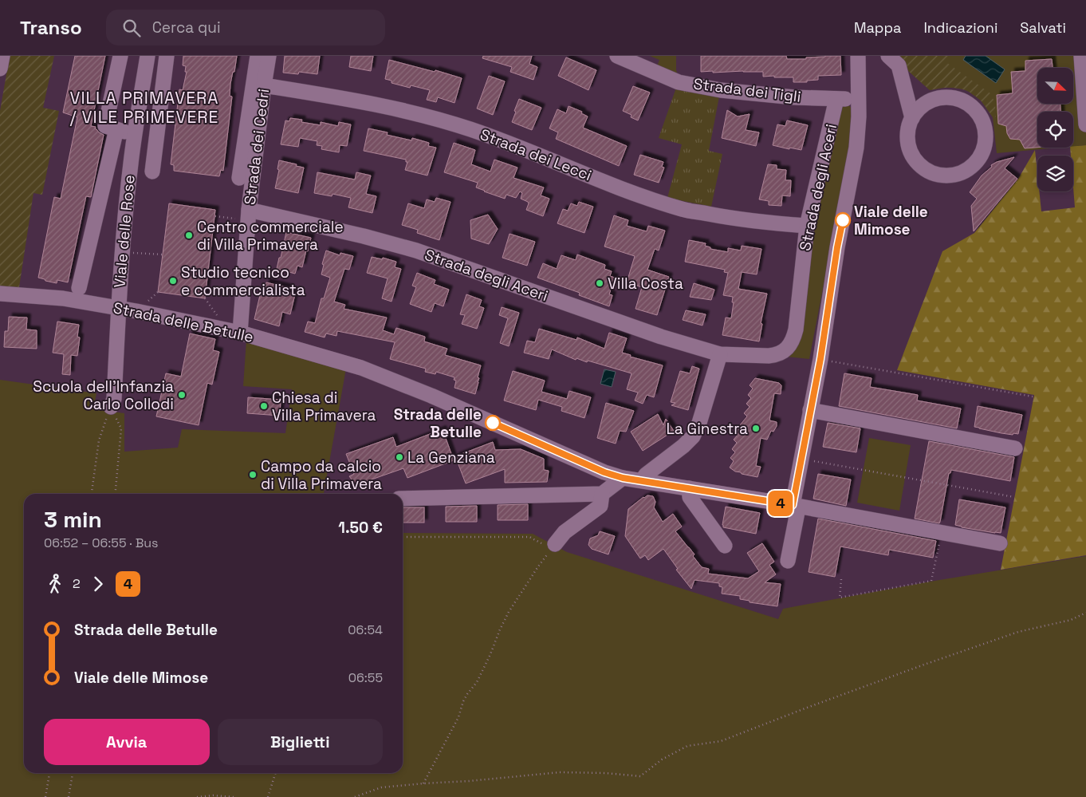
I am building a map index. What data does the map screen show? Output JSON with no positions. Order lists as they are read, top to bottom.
{
  "streets": {
    "street": [
      "Strada dei Tigli",
      "Strada dei Cedri",
      "Strada dei Lecci",
      "Strada degli Aceri",
      "Viale delle Rose",
      "Strada delle Betulle"
    ]
  },
  "crossings": [
    ["Strada dei Tigli", "Strada degli Aceri"],
    ["Strada dei Cedri", "Strada dei Lecci"],
    ["Strada dei Cedri", "Strada degli Aceri"],
    ["Strada dei Cedri", "Strada delle Betulle"],
    ["Strada dei Lecci", "Strada degli Aceri"],
    ["Viale delle Rose", "Strada delle Betulle"]
  ],
  "districts": ["VILLA PRIMAVERA / VILE PRIMEVERE"],
  "places": [
    "Viale delle Mimose",
    "Centro commerciale di Villa Primavera",
    "Studio tecnico e commercialista",
    "Villa Costa",
    "Scuola dell'Infanzia Carlo Collodi",
    "Chiesa di Villa Primavera",
    "Strada delle Betulle",
    "La Ginestra",
    "La Genziana",
    "Campo da calcio di Villa Primavera"
  ],
  "lines": ["bus line 4"],
  "north": "bottom right",
  "page": {
    "header": "Transo",
    "search": "Cerca qui",
    "nav": ["Mappa", "Indicazioni", "Salvati"],
    "on_map": "4",
    "heading": ["3 min", "06:52 – 06:55 · Bus", "1.50 €"],
    "legs": ["2", "4"],
    "list": [
      {
        "name": "Strada delle Betulle",
        "value": "06:54"
      },
      {
        "name": "Viale delle Mimose",
        "value": "06:55"
      }
    ],
    "buttons": ["Avvia", "Biglietti"]
  }
}
